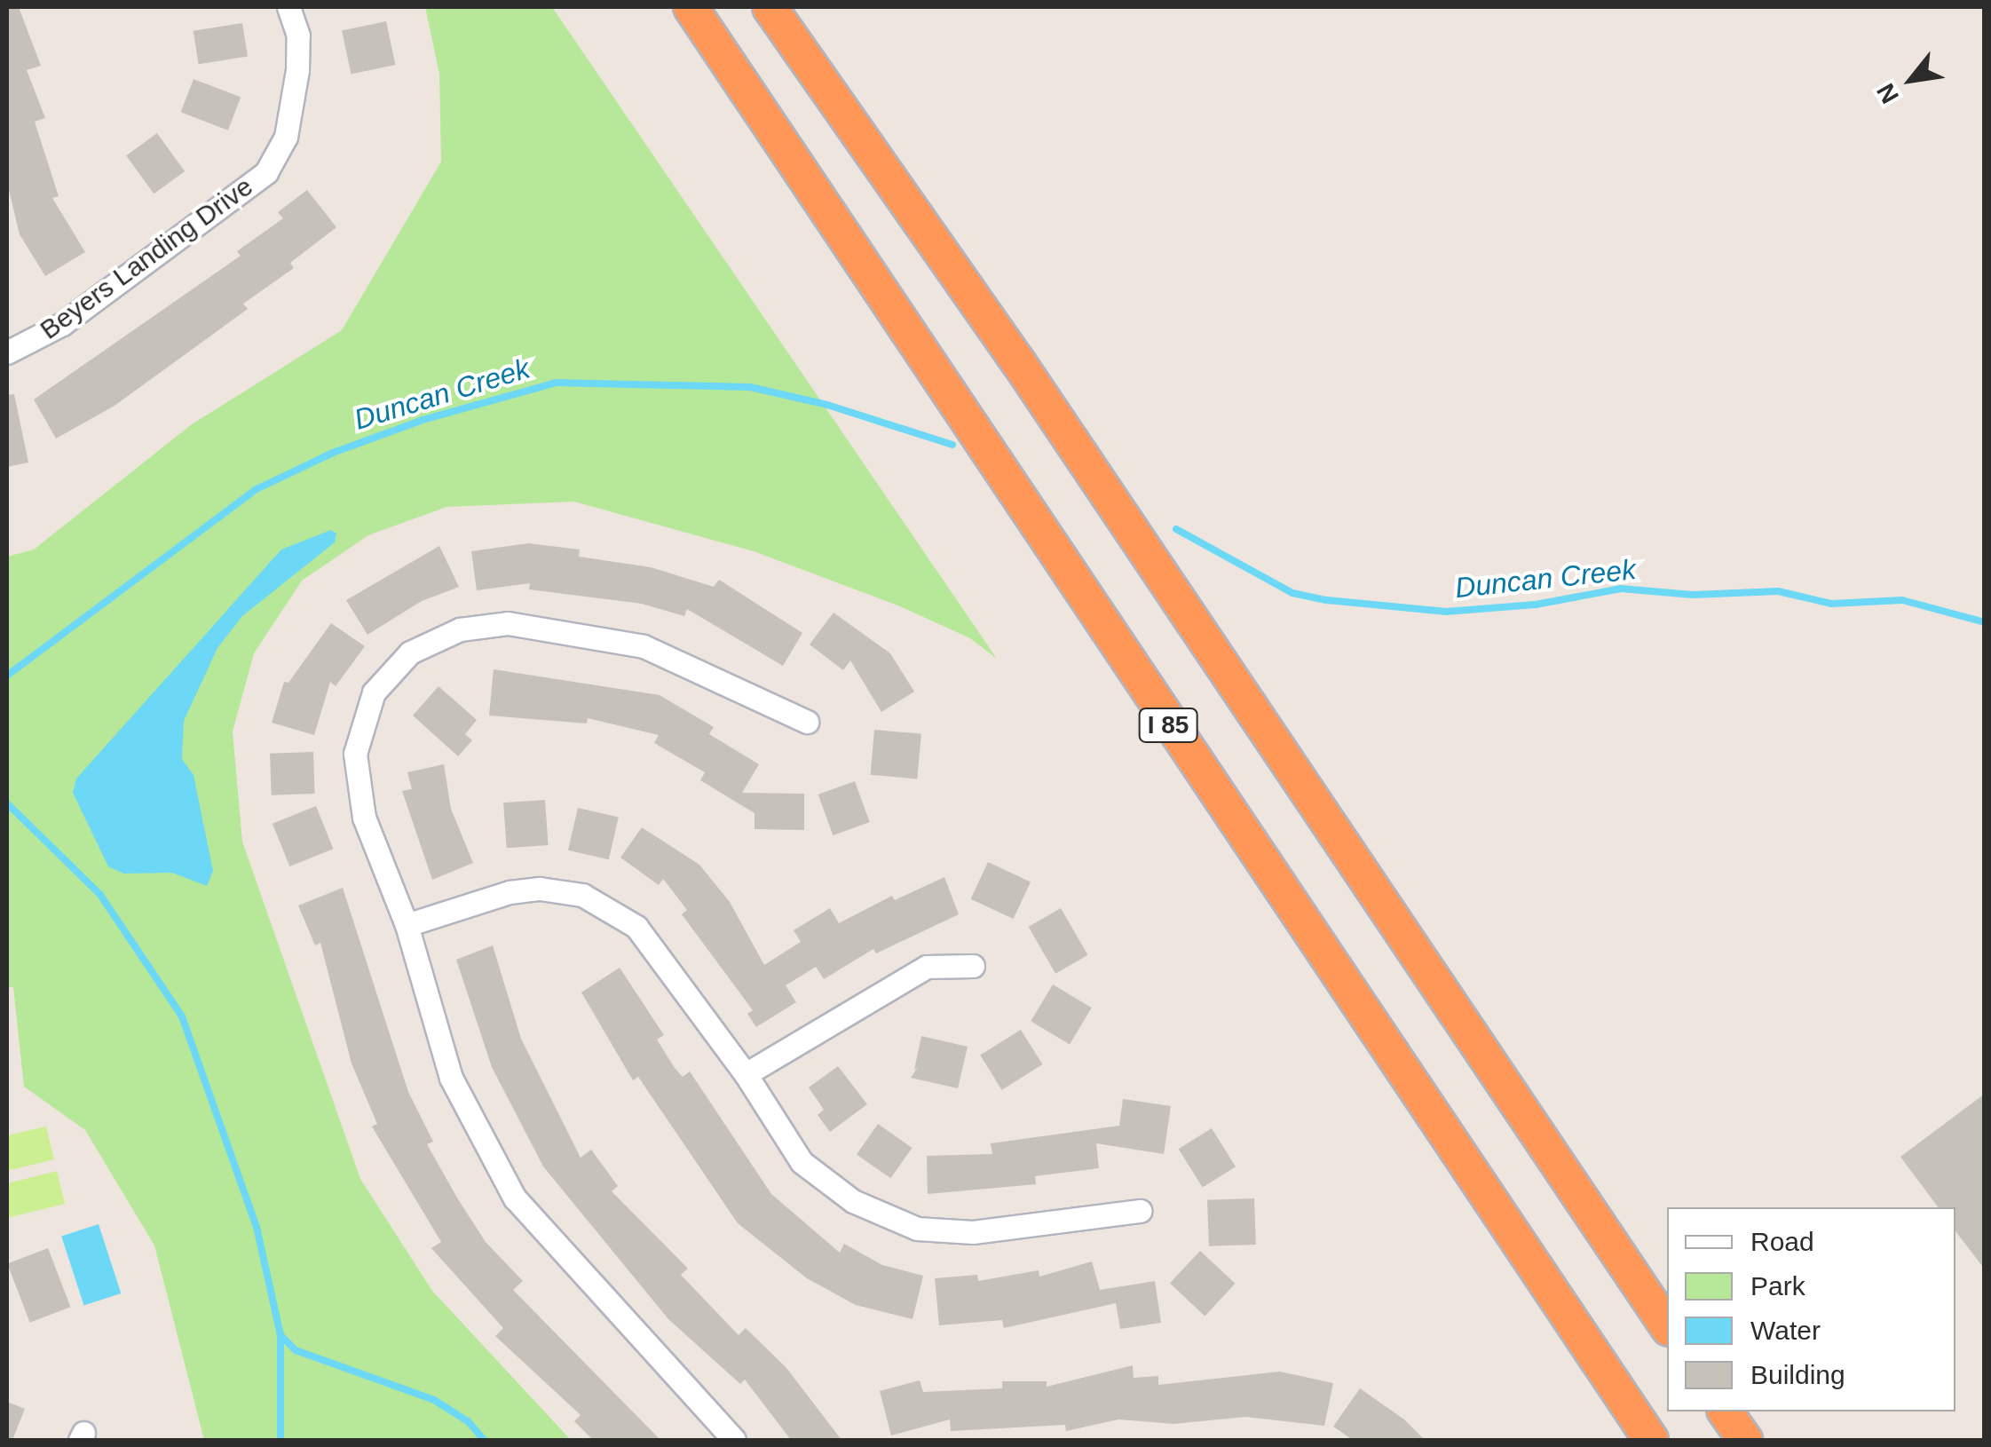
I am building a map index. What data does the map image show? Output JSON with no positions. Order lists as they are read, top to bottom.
{
  "streets": {
    "highway": ["I 85"],
    "street": ["Beyers Landing Drive"]
  },
  "water": ["Duncan Creek"],
  "legend": [
    "Road",
    "Park",
    "Water",
    "Building"
  ],
  "north": "bottom left"
}
